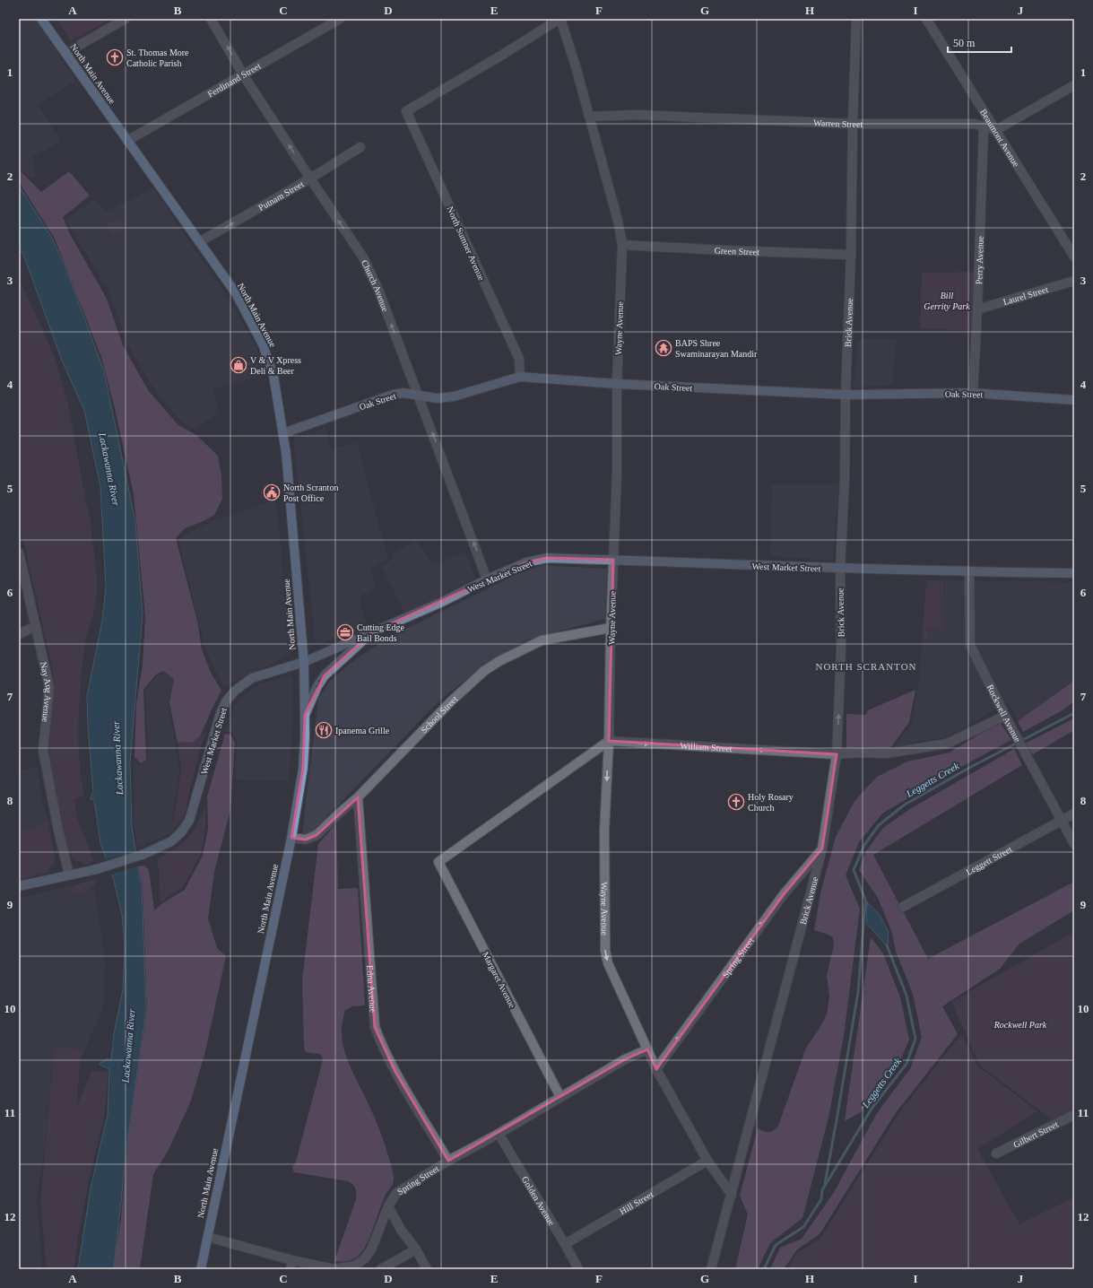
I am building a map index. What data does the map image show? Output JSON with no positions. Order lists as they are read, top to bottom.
{
  "streets": {
    "main road": ["North Main Avenue"],
    "street": [
      "Ferdinand Street",
      "Warren Street",
      "Beaumont Avenue",
      "Putnam Street",
      "North Sumner Avenue",
      "Green Street",
      "Perry Avenue",
      "Church Avenue",
      "Laurel Street",
      "Brick Avenue",
      "Wayne Avenue",
      "Oak Street",
      "West Market Street",
      "Nay Aug Avenue",
      "Rockwell Avenue",
      "School Street",
      "William Street",
      "Leggett Street",
      "Spring Street",
      "Margaret Avenue",
      "Edna Avenue",
      "Gilbert Street",
      "Golden Avenue",
      "Hill Street"
    ]
  },
  "crossings": [
    ["North Main Avenue", "Ferdinand Street"],
    ["North Main Avenue", "Putnam Street"],
    ["North Main Avenue", "Oak Street"],
    ["North Main Avenue", "West Market Street"],
    ["North Main Avenue", "School Street"],
    ["North Main Avenue", "Spring Street"],
    ["Ferdinand Street", "Church Avenue"],
    ["Warren Street", "Beaumont Avenue"],
    ["Warren Street", "Perry Avenue"],
    ["Warren Street", "Brick Avenue"],
    ["Warren Street", "Wayne Avenue"],
    ["Putnam Street", "Church Avenue"],
    ["North Sumner Avenue", "Wayne Avenue"],
    ["North Sumner Avenue", "Oak Street"],
    ["Green Street", "Brick Avenue"],
    ["Green Street", "Wayne Avenue"],
    ["Perry Avenue", "Laurel Street"],
    ["Perry Avenue", "Oak Street"],
    ["Church Avenue", "Oak Street"],
    ["Church Avenue", "West Market Street"],
    ["Brick Avenue", "Wayne Avenue"],
    ["Brick Avenue", "Oak Street"],
    ["Brick Avenue", "West Market Street"],
    ["Brick Avenue", "William Street"],
    ["Brick Avenue", "Spring Street"],
    ["Wayne Avenue", "Oak Street"],
    ["Wayne Avenue", "West Market Street"],
    ["Wayne Avenue", "School Street"],
    ["Wayne Avenue", "William Street"],
    ["Wayne Avenue", "Spring Street"],
    ["Wayne Avenue", "Margaret Avenue"],
    ["Wayne Avenue", "Hill Street"],
    ["West Market Street", "Nay Aug Avenue"],
    ["West Market Street", "Rockwell Avenue"],
    ["Rockwell Avenue", "William Street"],
    ["Rockwell Avenue", "Leggett Street"],
    ["School Street", "Edna Avenue"],
    ["William Street", "Margaret Avenue"],
    ["Spring Street", "Margaret Avenue"],
    ["Spring Street", "Edna Avenue"],
    ["Spring Street", "Golden Avenue"],
    ["Golden Avenue", "Hill Street"]
  ],
  "one_way": ["Putnam Street", "Church Avenue", "William Street"],
  "districts": ["NORTH SCRANTON"],
  "water": ["Lackawanna River", "Leggetts Creek"],
  "parks": ["Bill Gerrity Park", "Rockwell Park"],
  "places": {
    "church": ["St. Thomas More Catholic Parish", "Holy Rosary Church"],
    "temple": ["BAPS Shree Swaminarayan Mandir"],
    "shop": ["V & V Xpress Deli & Beer"],
    "public building": ["North Scranton Post Office"],
    "office": ["Cutting Edge Bail Bonds"],
    "restaurant": ["Ipanema Grille"]
  },
  "scale_bar": "50 m",
  "grid": {
    "columns": [
      "A",
      "B",
      "C",
      "D",
      "E",
      "F",
      "G",
      "H",
      "I",
      "J"
    ],
    "rows": [
      "1",
      "2",
      "3",
      "4",
      "5",
      "6",
      "7",
      "8",
      "9",
      "10",
      "11",
      "12"
    ]
  }
}
